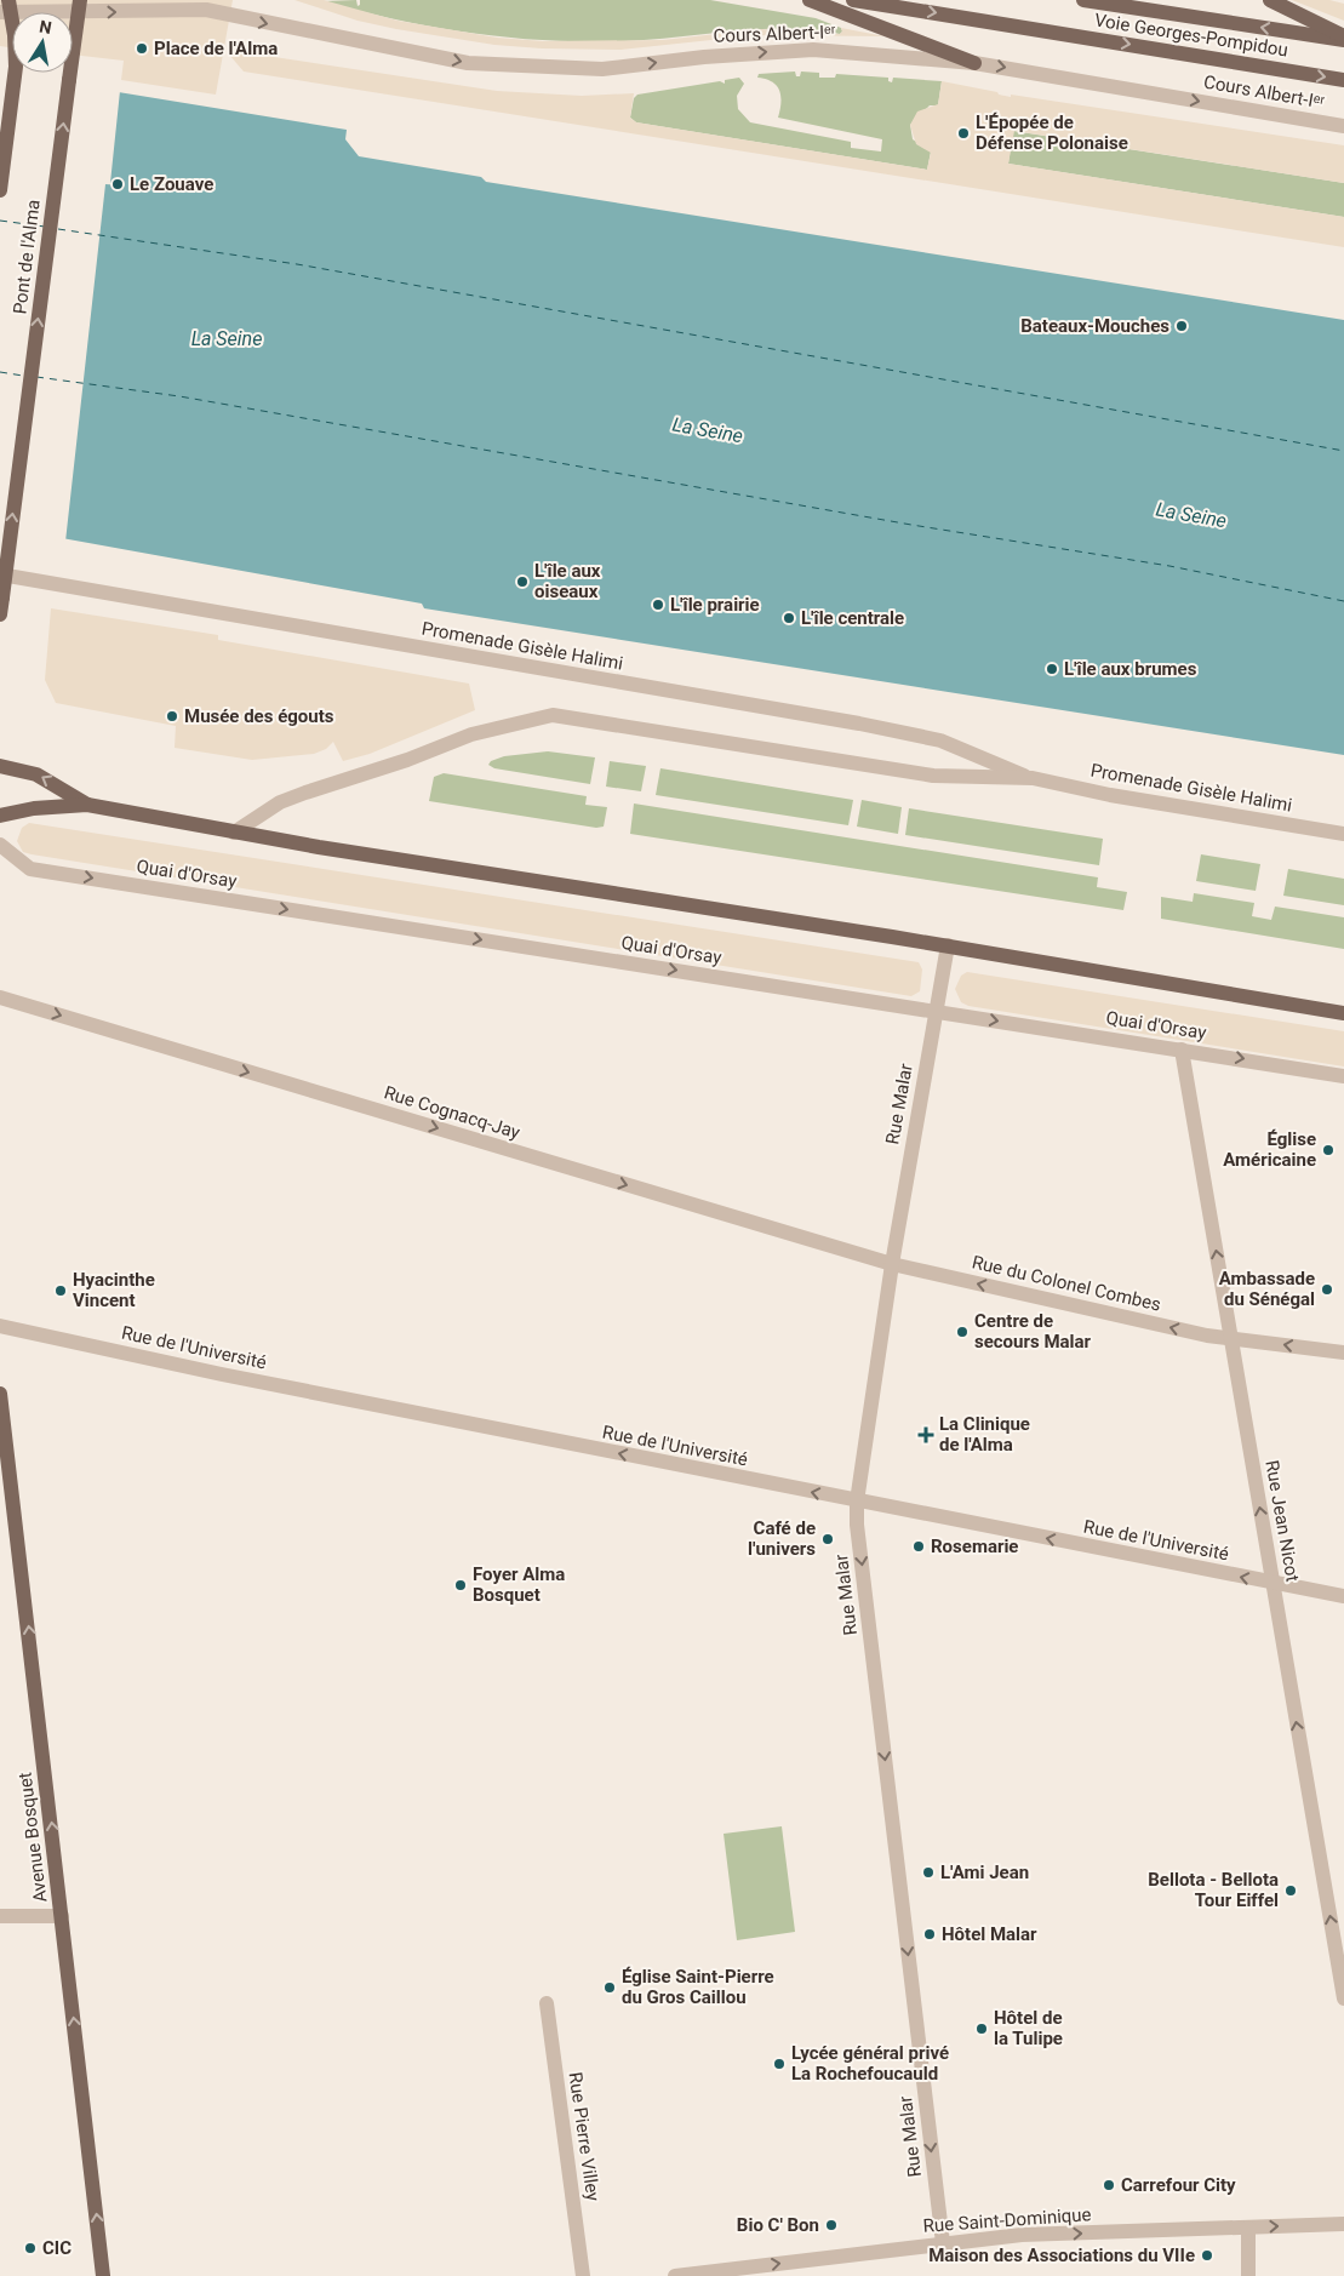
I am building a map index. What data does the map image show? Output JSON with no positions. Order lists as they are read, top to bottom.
{
  "streets": {
    "main road": ["Voie Georges-Pompidou", "Pont de l'Alma", "Avenue Bosquet"],
    "street": [
      "Cours Albert-Iᵉʳ",
      "Promenade Gisèle Halimi",
      "Quai d'Orsay",
      "Rue Malar",
      "Rue Cognacq-Jay",
      "Rue du Colonel Combes",
      "Rue de l'Université",
      "Rue Jean Nicot",
      "Rue Pierre Villey",
      "Rue Saint-Dominique"
    ]
  },
  "crossings": [
    ["Quai d'Orsay", "Rue Malar"],
    ["Quai d'Orsay", "Rue Jean Nicot"],
    ["Rue Malar", "Rue Cognacq-Jay"],
    ["Rue Malar", "Rue du Colonel Combes"],
    ["Rue Malar", "Rue de l'Université"],
    ["Rue Malar", "Rue Saint-Dominique"],
    ["Rue Cognacq-Jay", "Rue du Colonel Combes"],
    ["Rue du Colonel Combes", "Rue Jean Nicot"],
    ["Rue de l'Université", "Rue Jean Nicot"]
  ],
  "one_way": [
    "Cours Albert-Iᵉʳ",
    "Quai d'Orsay",
    "Rue Malar",
    "Rue Cognacq-Jay",
    "Rue du Colonel Combes",
    "Rue de l'Université",
    "Rue Jean Nicot",
    "Avenue Bosquet",
    "Rue Saint-Dominique"
  ],
  "water": ["La Seine"],
  "places": {
    "other": [
      "Place de l'Alma",
      "L'Épopée de Défense Polonaise",
      "Le Zouave",
      "Bateaux-Mouches",
      "L'île aux oiseaux",
      "L'île prairie",
      "L'île centrale",
      "L'île aux brumes",
      "Musée des égouts",
      "Église Américaine",
      "Ambassade du Sénégal",
      "Hyacinthe Vincent",
      "Centre de secours Malar",
      "Café de l'univers",
      "Rosemarie",
      "Foyer Alma Bosquet",
      "L'Ami Jean",
      "Bellota - Bellota Tour Eiffel",
      "Hôtel Malar",
      "Église Saint-Pierre du Gros Caillou",
      "Hôtel de la Tulipe",
      "Lycée général privé La Rochefoucauld",
      "Carrefour City",
      "Bio C' Bon",
      "CIC",
      "Maison des Associations du VIIe"
    ],
    "health": ["La Clinique de l'Alma"]
  },
  "north": "top"
}
